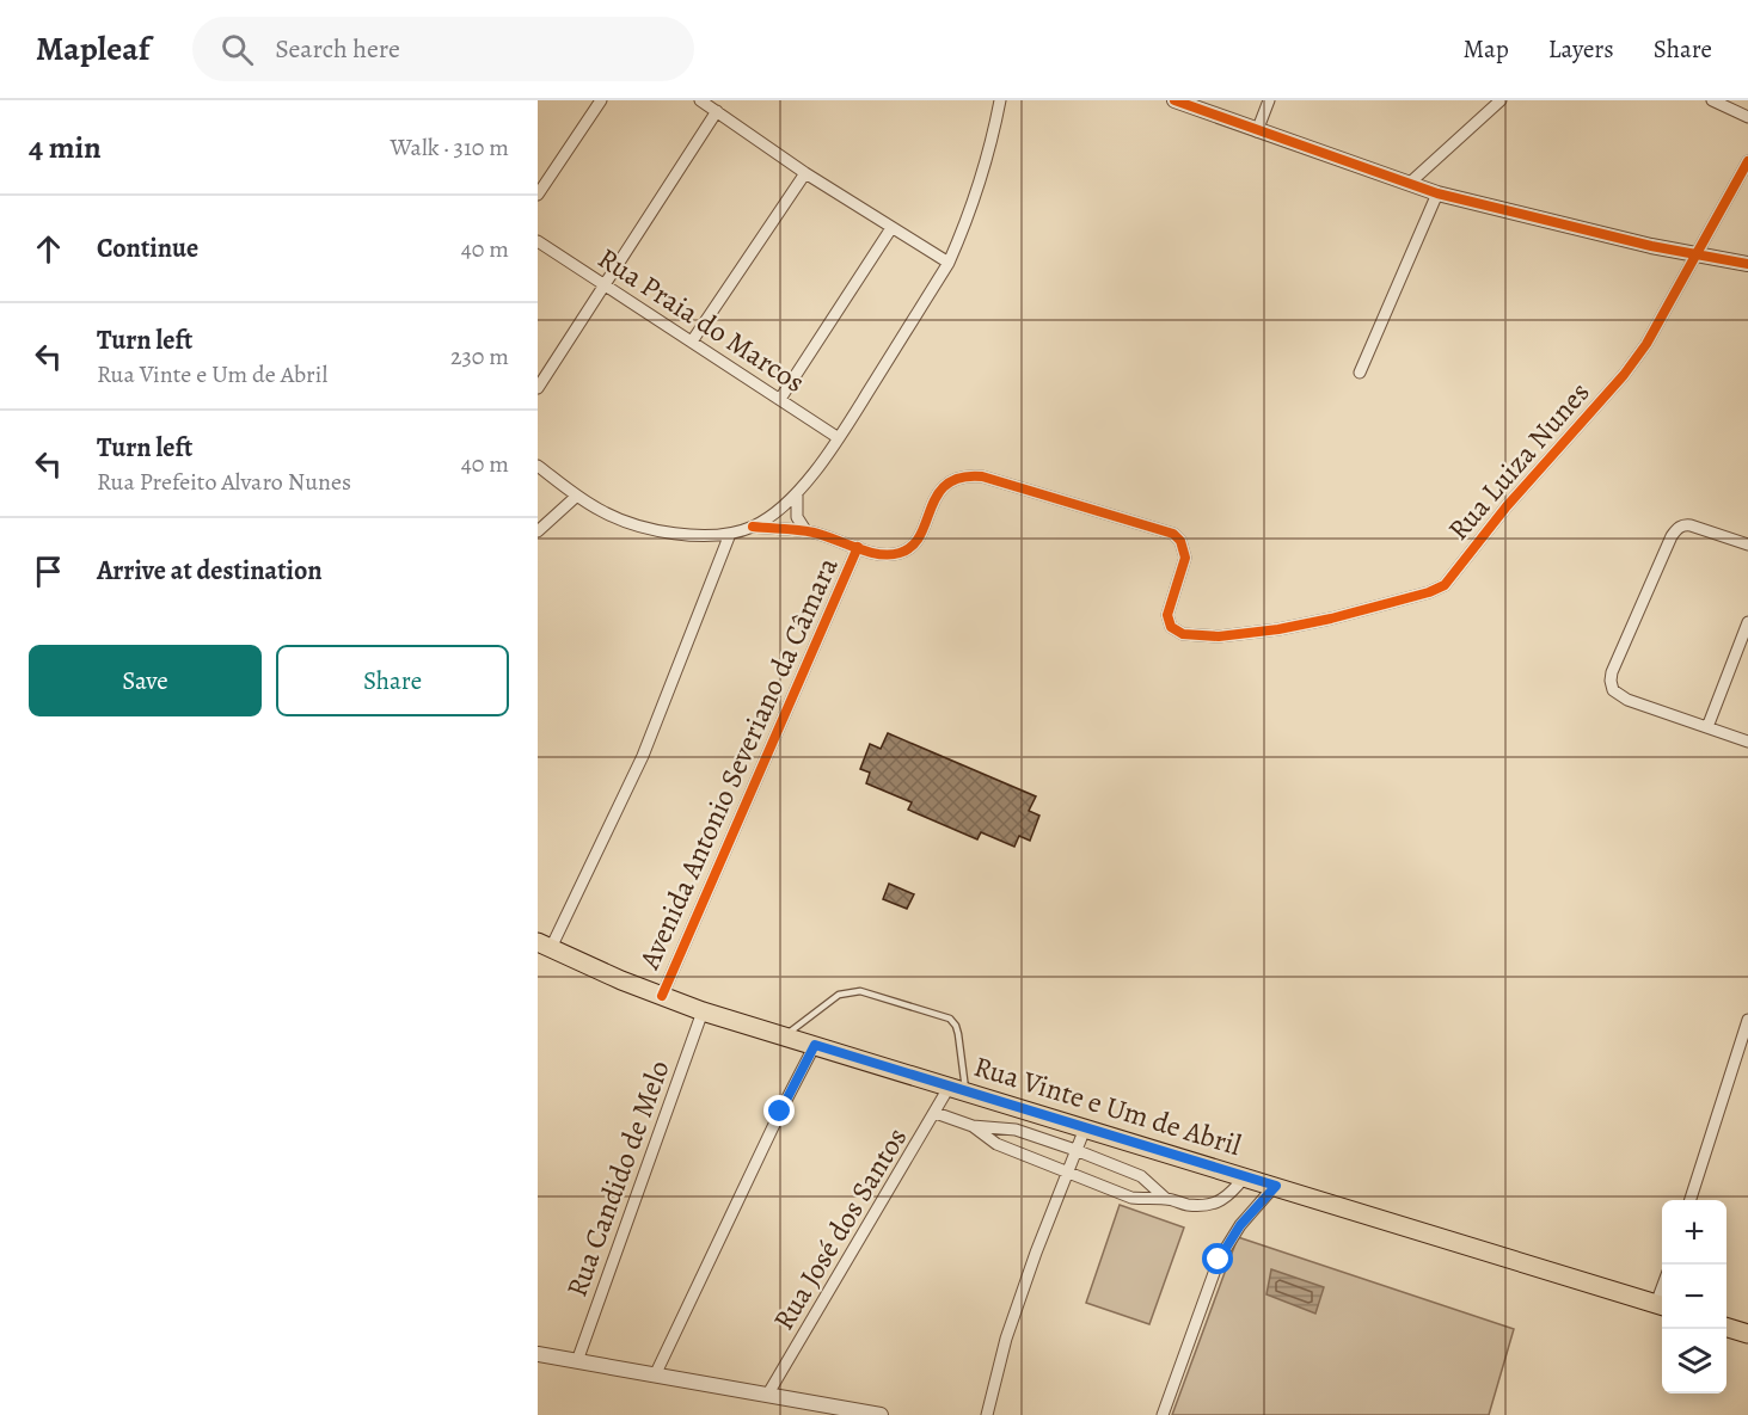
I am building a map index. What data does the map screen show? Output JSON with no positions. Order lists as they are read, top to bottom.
{
  "streets": {
    "main road": ["Rua Vinte e Um de Abril"],
    "street": [
      "Rua Praia do Marcos",
      "Rua Luiza Nunes",
      "Avenida Antonio Severiano da Câmara",
      "Rua Candido de Melo",
      "Rua José dos Santos"
    ]
  },
  "crossings": [
    ["Rua Luiza Nunes", "Avenida Antonio Severiano da Câmara"],
    ["Avenida Antonio Severiano da Câmara", "Rua Vinte e Um de Abril"],
    ["Rua Vinte e Um de Abril", "Rua Candido de Melo"],
    ["Rua Vinte e Um de Abril", "Rua José dos Santos"]
  ],
  "page": {
    "header": "Mapleaf",
    "search": "Search here",
    "nav": ["Map", "Layers", "Share"],
    "heading": ["4 min", "Walk · 310 m"],
    "list": [
      ["Continue", "40 m"],
      ["Turn left", "Rua Vinte e Um de Abril", "230 m"],
      ["Turn left", "Rua Prefeito Alvaro Nunes", "40 m"],
      "Arrive at destination"
    ],
    "buttons": ["Save", "Share"],
    "map_buttons": ["+", "−"]
  }
}
